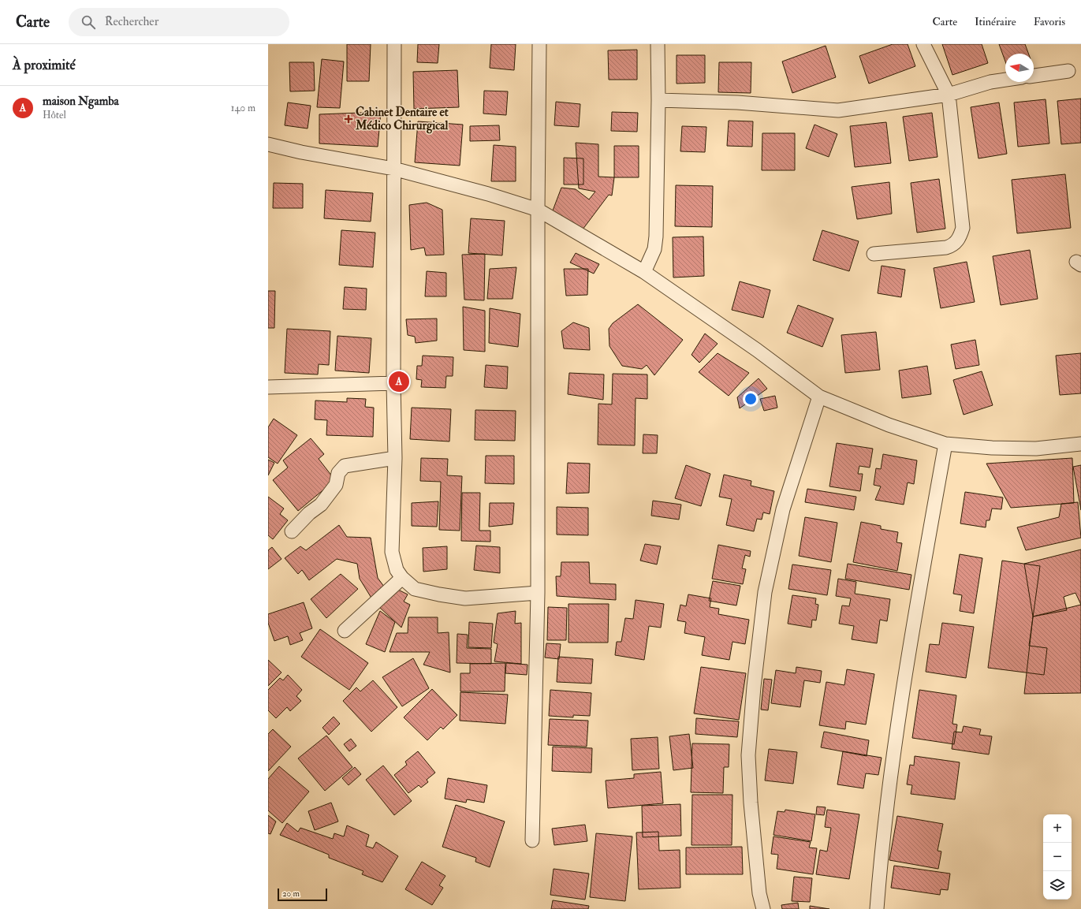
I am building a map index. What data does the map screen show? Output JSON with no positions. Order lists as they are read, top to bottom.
{
  "places": {
    "health": ["Cabinet Dentaire et Médico Chirurgical"]
  },
  "scale_bar": "20 m",
  "north": "left",
  "page": {
    "header": "Carte",
    "search": "Rechercher",
    "nav": ["Carte", "Itinéraire", "Favoris"],
    "heading": "À proximité",
    "list": [
      {
        "mark": "A",
        "name": "maison Ngamba",
        "note": "Hôtel",
        "value": "140 m"
      }
    ],
    "pins": "A",
    "map_buttons": ["+", "−"],
    "scale": "20 m"
  }
}
